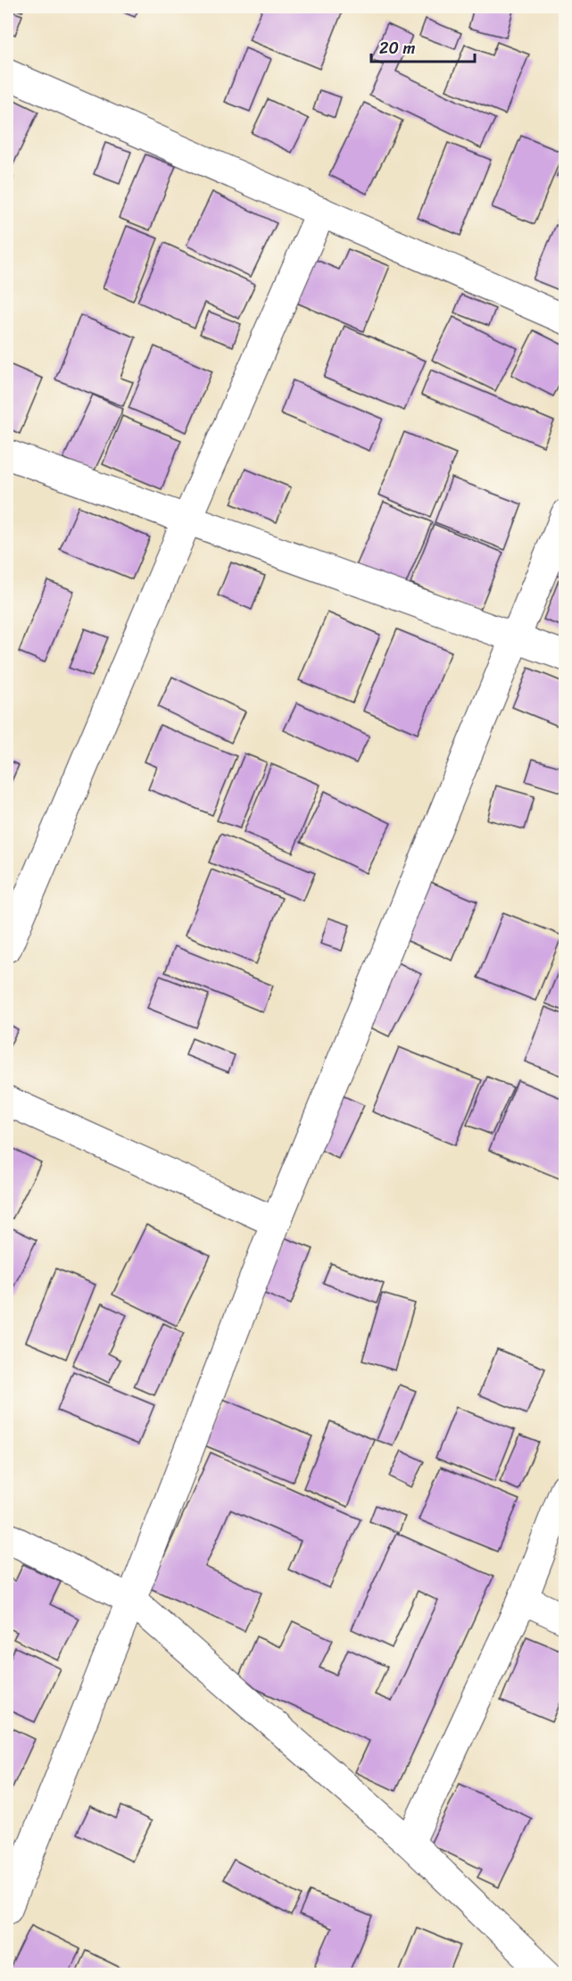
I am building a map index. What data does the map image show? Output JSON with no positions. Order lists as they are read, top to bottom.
{
  "scale_bar": "20 m"
}
